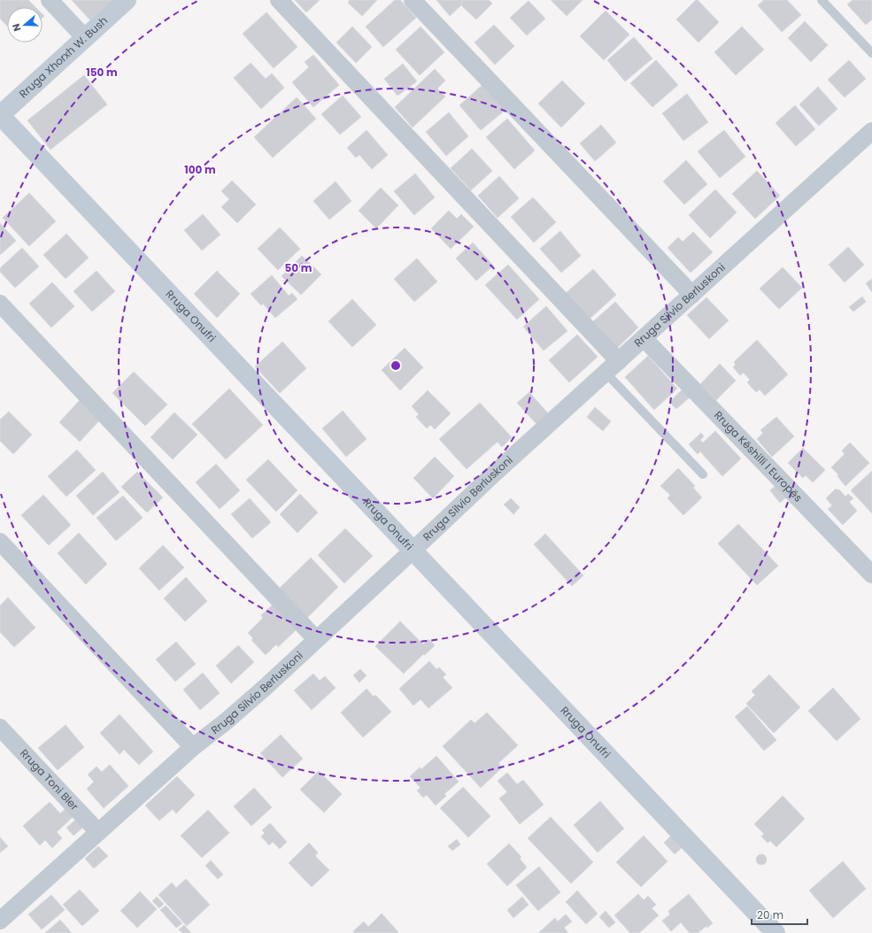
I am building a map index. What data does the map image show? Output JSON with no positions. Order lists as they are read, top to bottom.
{
  "streets": {
    "street": [
      "Rruga Xhorxh W. Bush",
      "Rruga Silvio Berluskoni",
      "Rruga Onufri",
      "Rruga Këshilli I Europës",
      "Rruga Toni Bler"
    ]
  },
  "crossings": [
    ["Rruga Xhorxh W. Bush", "Rruga Onufri"],
    ["Rruga Silvio Berluskoni", "Rruga Onufri"],
    ["Rruga Silvio Berluskoni", "Rruga Këshilli I Europës"],
    ["Rruga Silvio Berluskoni", "Rruga Toni Bler"]
  ],
  "scale_bar": "20 m",
  "north": "left",
  "rings": ["150 m", "100 m", "50 m"]
}
